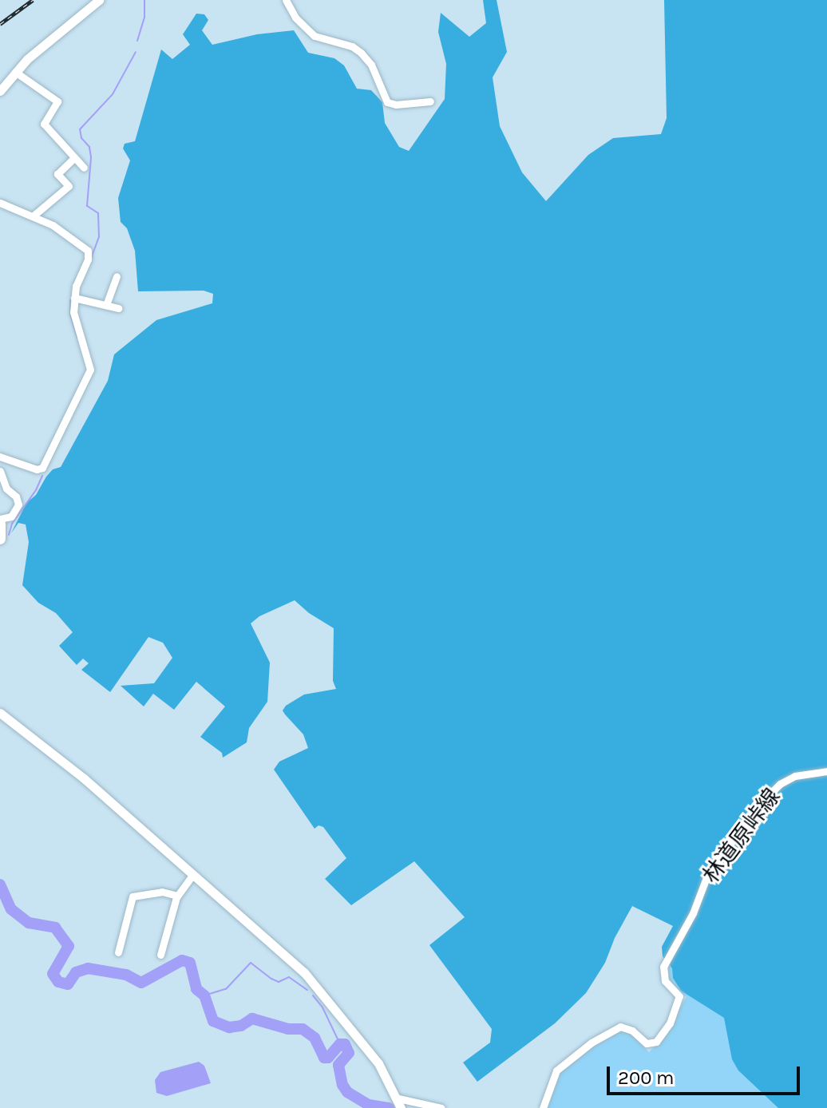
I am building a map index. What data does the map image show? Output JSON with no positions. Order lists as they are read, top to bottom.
{
  "streets": {
    "street": ["林道原峠線"]
  },
  "scale_bar": "200 m"
}
